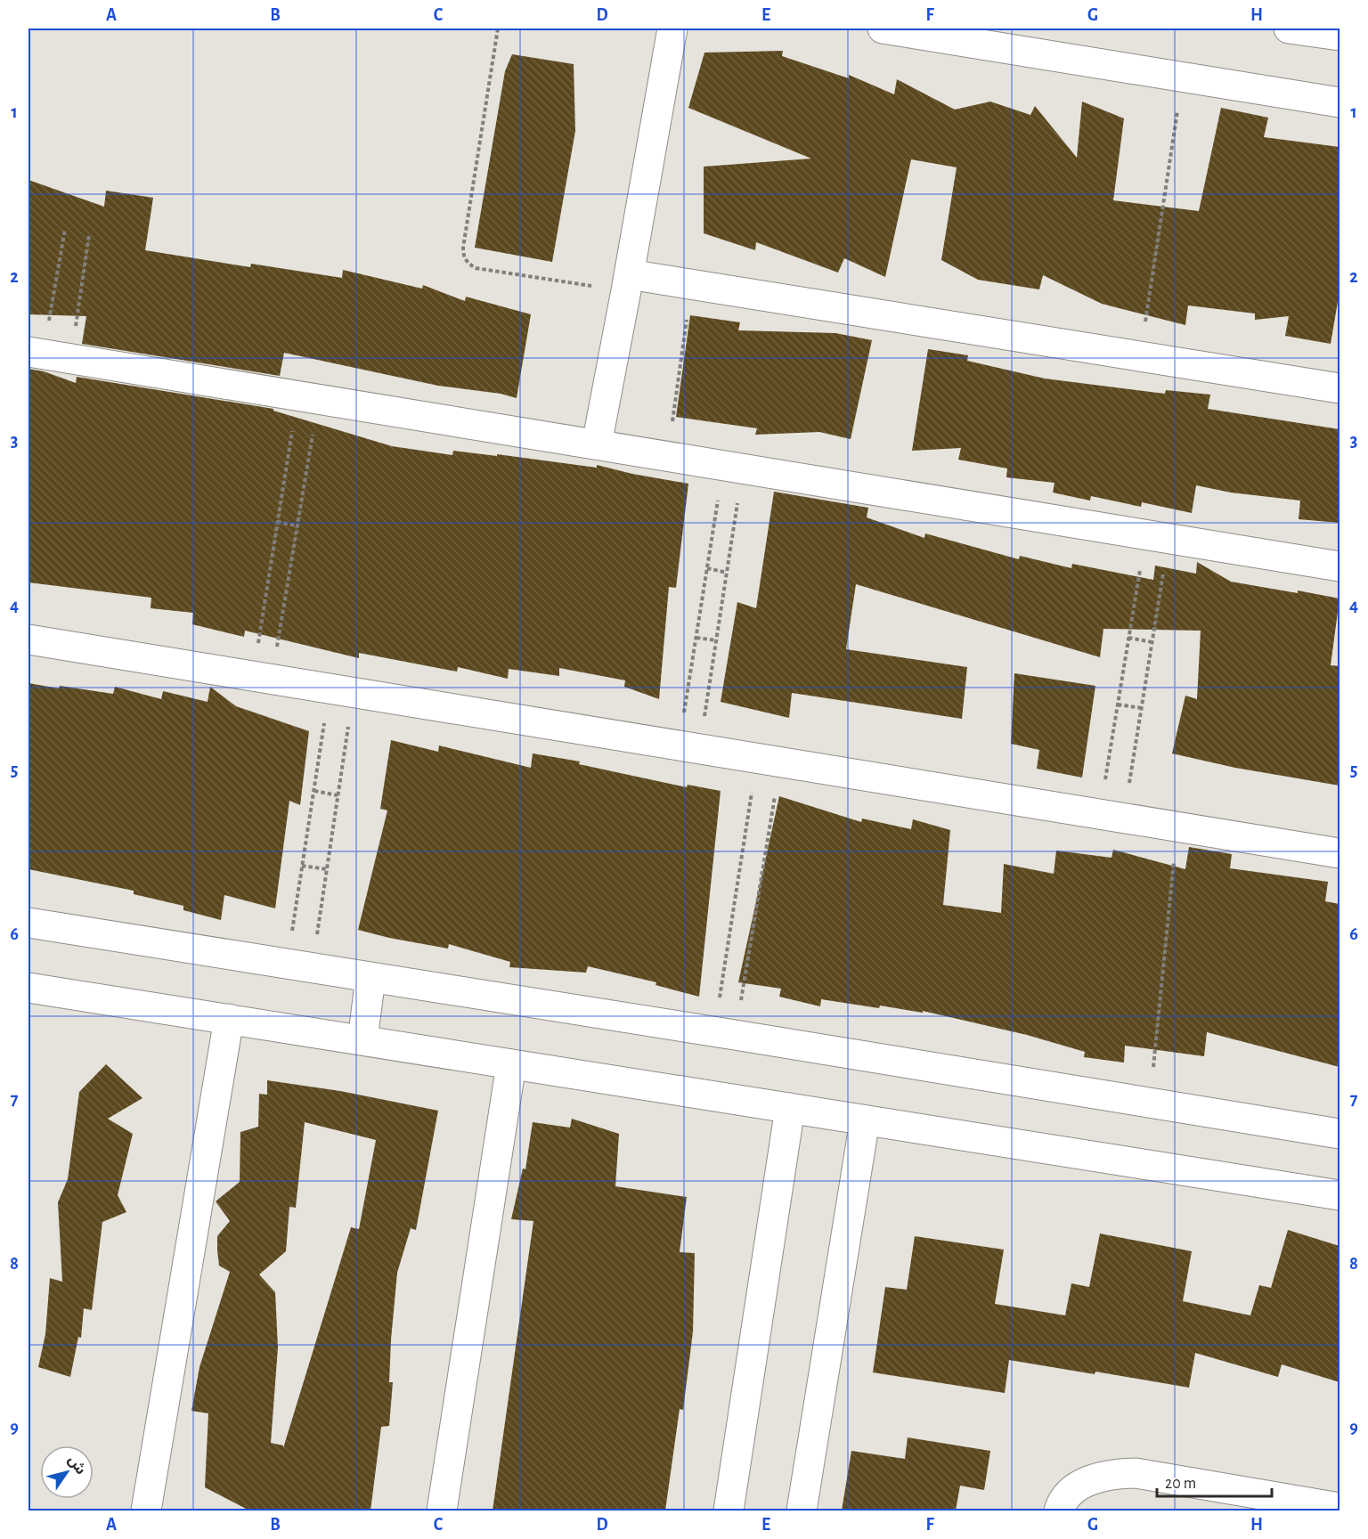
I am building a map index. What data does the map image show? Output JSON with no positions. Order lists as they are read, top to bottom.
{
  "scale_bar": "20 m",
  "north": "top right",
  "grid": {
    "columns": [
      "A",
      "B",
      "C",
      "D",
      "E",
      "F",
      "G",
      "H"
    ],
    "rows": [
      "1",
      "2",
      "3",
      "4",
      "5",
      "6",
      "7",
      "8",
      "9"
    ]
  }
}
